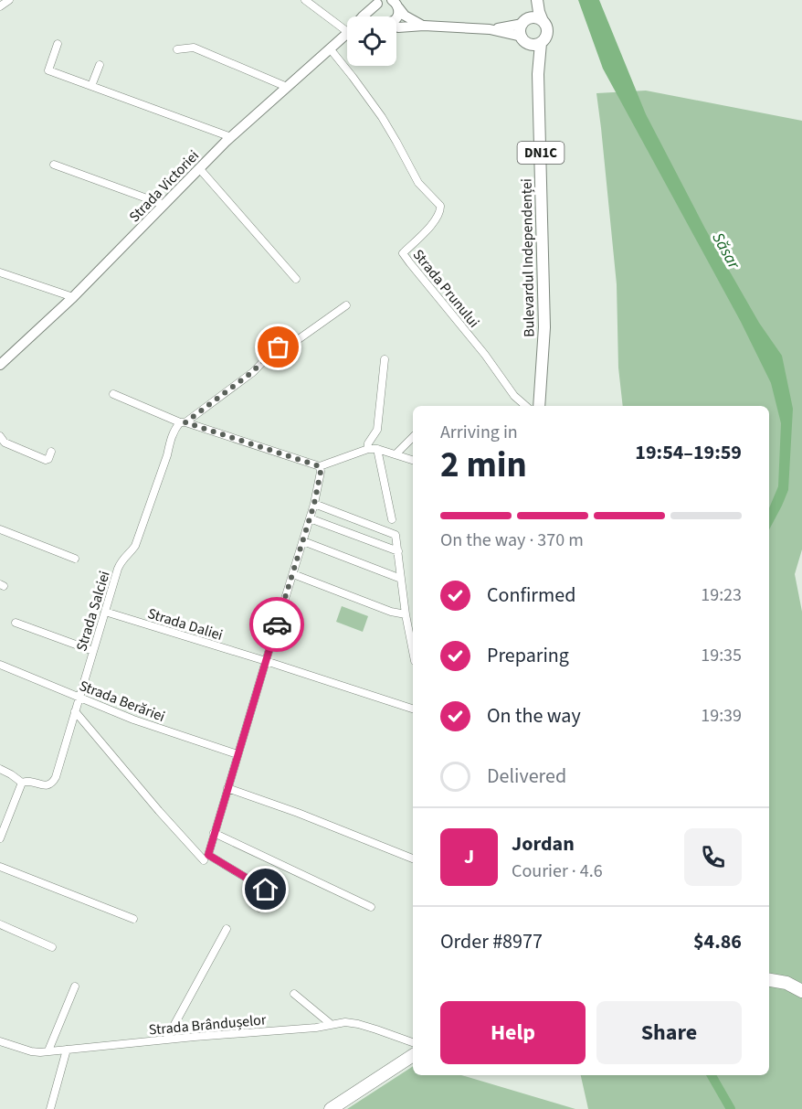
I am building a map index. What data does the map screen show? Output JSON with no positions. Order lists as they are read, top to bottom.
{
  "streets": {
    "main road": ["DN1C", "Bulevardul Independenței"],
    "street": [
      "Strada Victoriei",
      "Strada Prunului",
      "Strada Salciei",
      "Strada Daliei",
      "Strada Berăriei",
      "Strada Brândușelor"
    ]
  },
  "crossings": [
    ["DN1C", "Bulevardul Independenței"],
    ["Strada Victoriei", "Strada Prunului"],
    ["Strada Salciei", "Strada Daliei"],
    ["Strada Salciei", "Strada Berăriei"]
  ],
  "water": ["Săsar"],
  "page": {
    "heading": ["2 min", "Arriving in", "19:54–19:59"],
    "panel": [
      "Jordan",
      "Courier · 4.6",
      "Order #8977",
      "$4.86"
    ],
    "bar": "On the way · 370 m",
    "list": [
      ["Confirmed", "19:23"],
      ["Preparing", "19:35"],
      ["On the way", "19:39"],
      "Delivered"
    ],
    "round": "J",
    "buttons": ["Help", "Share"]
  }
}
